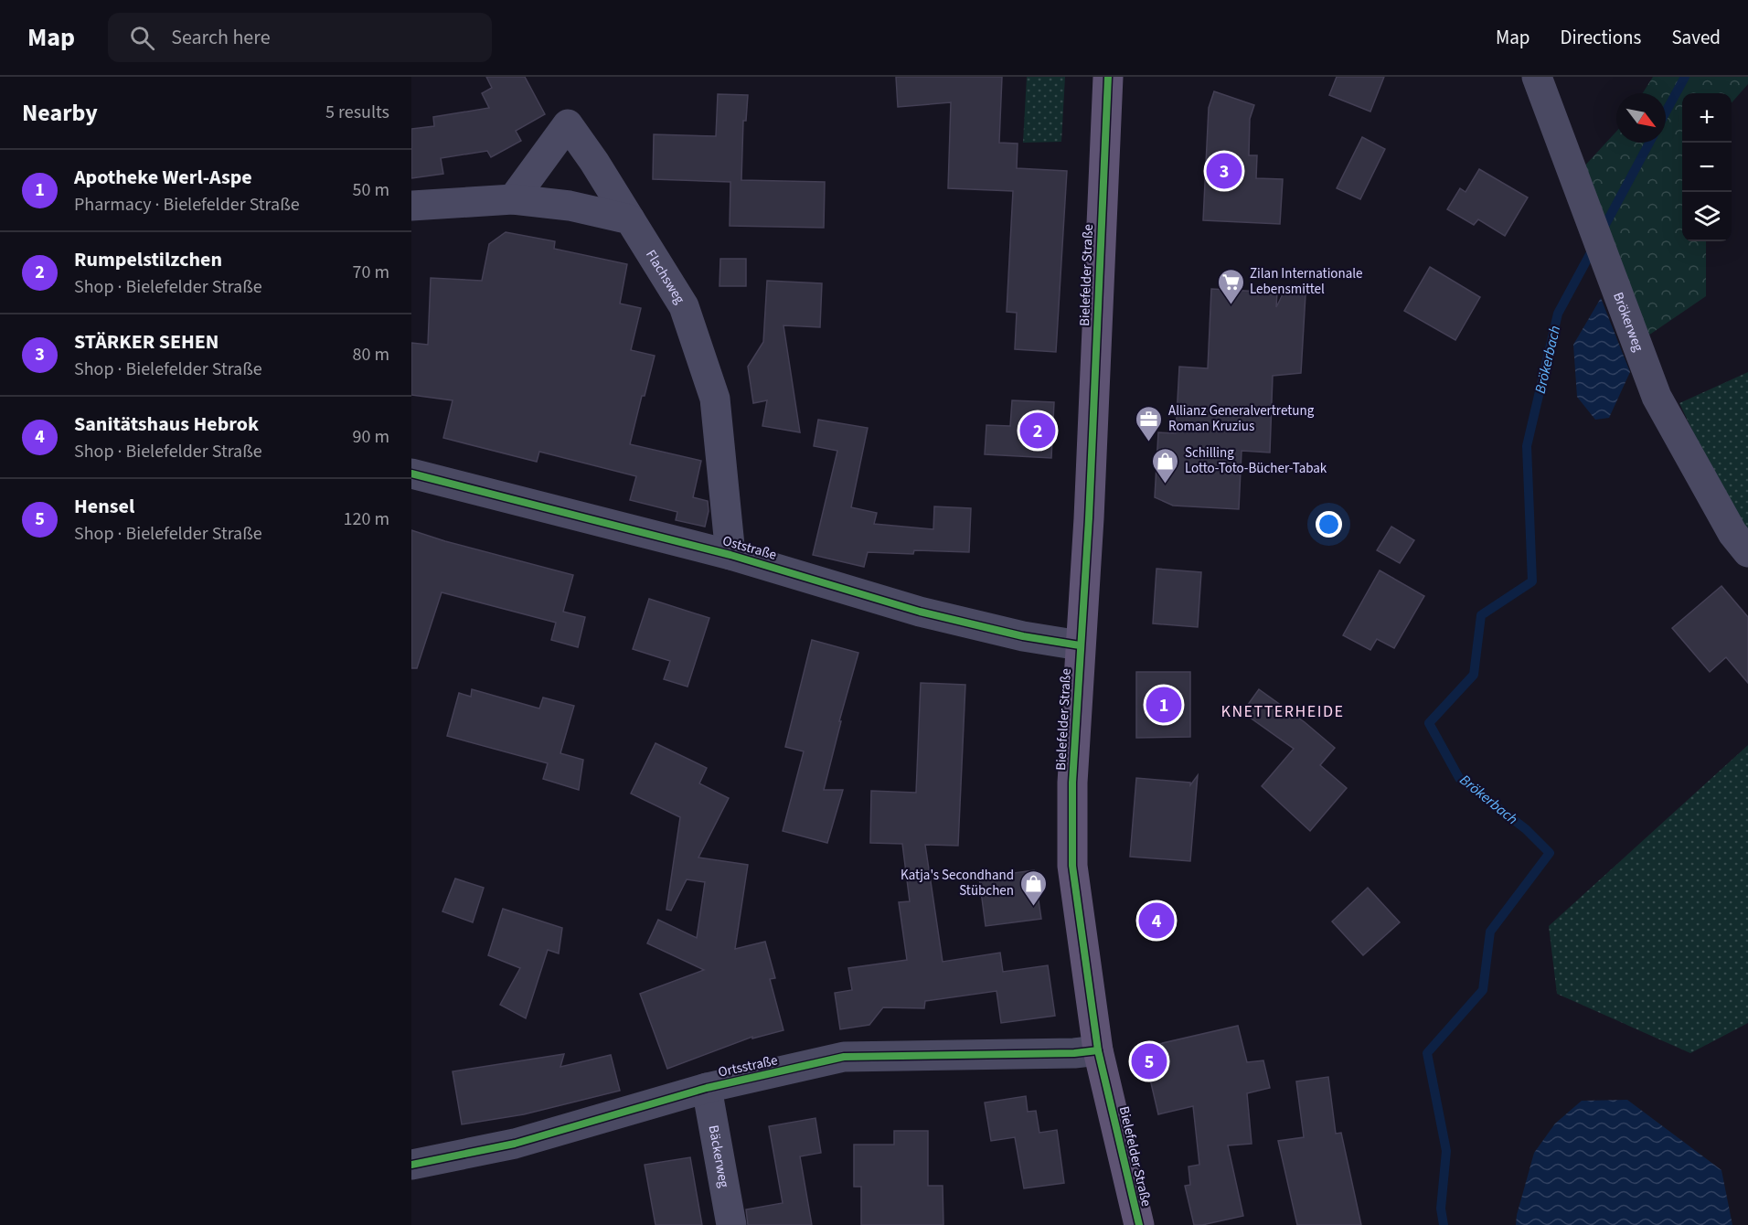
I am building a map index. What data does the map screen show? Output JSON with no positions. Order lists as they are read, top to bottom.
{
  "streets": {
    "main road": ["Bielefelder Straße"],
    "street": [
      "Flachsweg",
      "Brökerweg",
      "Oststraße",
      "Ortsstraße",
      "Bäckerweg"
    ]
  },
  "crossings": [
    ["Bielefelder Straße", "Oststraße"],
    ["Bielefelder Straße", "Ortsstraße"],
    ["Flachsweg", "Oststraße"],
    ["Ortsstraße", "Bäckerweg"]
  ],
  "districts": ["KNETTERHEIDE"],
  "water": ["Brökerbach"],
  "places": {
    "supermarket": ["Zilan Internationale Lebensmittel"],
    "office": ["Allianz Generalvertretung Roman Kruzius"],
    "shop": ["Schilling Lotto-Toto-Bücher-Tabak", "Katja's Secondhand Stübchen"]
  },
  "north": "bottom right",
  "page": {
    "header": "Map",
    "search": "Search here",
    "nav": ["Map", "Directions", "Saved"],
    "heading": ["Nearby", "5 results"],
    "map_buttons": ["+", "−"],
    "list": [
      {
        "mark": "1",
        "name": "Apotheke Werl-Aspe",
        "note": "Pharmacy · Bielefelder Straße",
        "value": "50 m"
      },
      {
        "mark": "2",
        "name": "Rumpelstilzchen",
        "note": "Shop · Bielefelder Straße",
        "value": "70 m"
      },
      {
        "mark": "3",
        "name": "STÄRKER SEHEN",
        "note": "Shop · Bielefelder Straße",
        "value": "80 m"
      },
      {
        "mark": "4",
        "name": "Sanitätshaus Hebrok",
        "note": "Shop · Bielefelder Straße",
        "value": "90 m"
      },
      {
        "mark": "5",
        "name": "Hensel",
        "note": "Shop · Bielefelder Straße",
        "value": "120 m"
      }
    ],
    "pins": [
      "3",
      "2",
      "1",
      "4",
      "5"
    ]
  }
}
